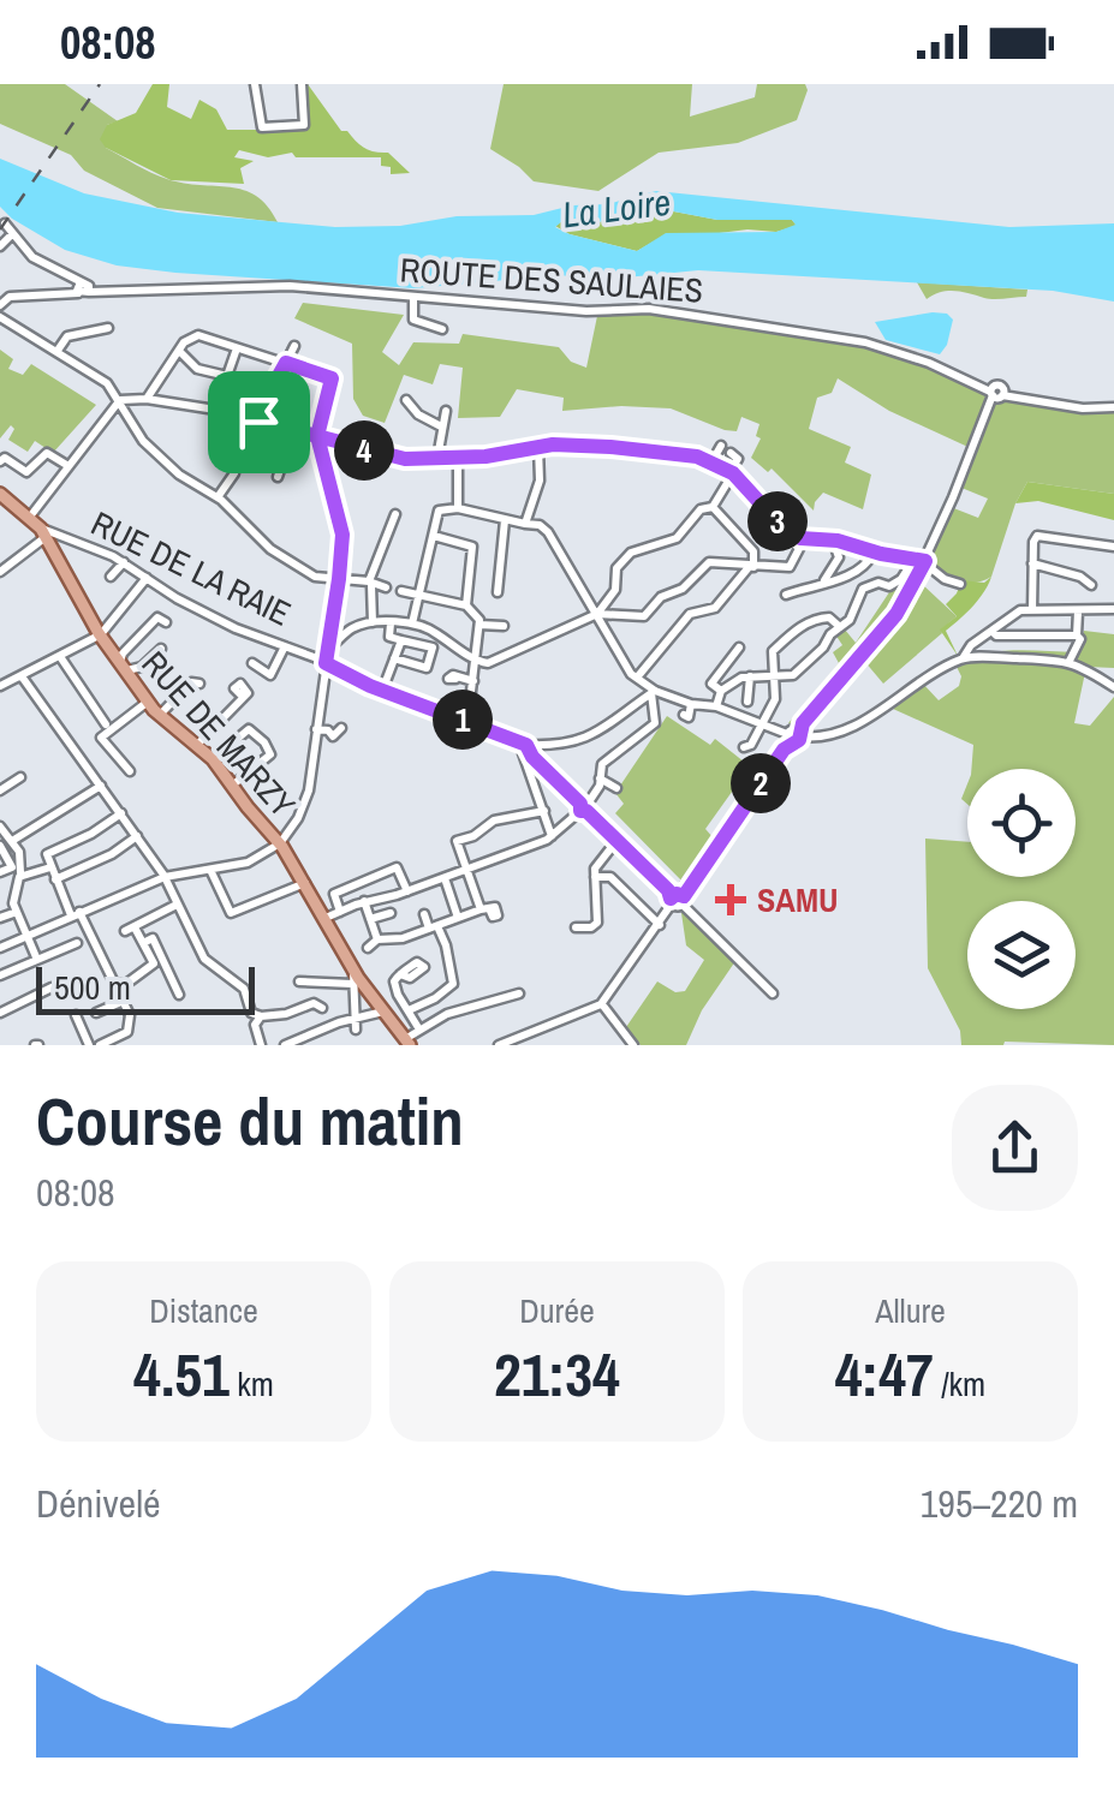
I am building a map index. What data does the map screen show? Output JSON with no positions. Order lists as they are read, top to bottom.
{
  "streets": {
    "main road": ["RUE DE MARZY"],
    "street": ["ROUTE DES SAULAIES", "RUE DE LA RAIE"]
  },
  "crossings": [
    ["RUE DE LA RAIE", "RUE DE MARZY"]
  ],
  "water": ["La Loire"],
  "places": {
    "health": ["SAMU"]
  },
  "scale_bar": "500 m",
  "page": {
    "status": "08:08",
    "pins": [
      "4",
      "3",
      "1",
      "2"
    ],
    "scale": "500 m",
    "heading": ["Course du matin", "08:08"],
    "stats": [
      ["Distance", "4.51 km"],
      ["Durée", "21:34"],
      ["Allure", "4:47 /km"]
    ],
    "chart": ["Dénivelé", "195–220 m"]
  }
}
